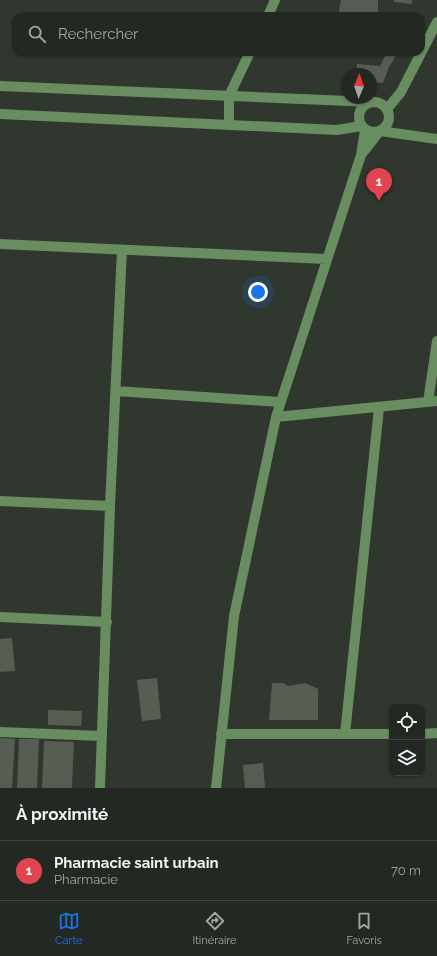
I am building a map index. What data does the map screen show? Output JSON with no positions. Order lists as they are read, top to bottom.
{
  "north": "top",
  "page": {
    "search": "Rechercher",
    "pins": "1",
    "heading": "À proximité",
    "list": [
      {
        "mark": "1",
        "name": "Pharmacie saint urbain",
        "note": "Pharmacie",
        "value": "70 m"
      }
    ],
    "nav": ["Carte", "Itinéraire", "Favoris"]
  }
}
